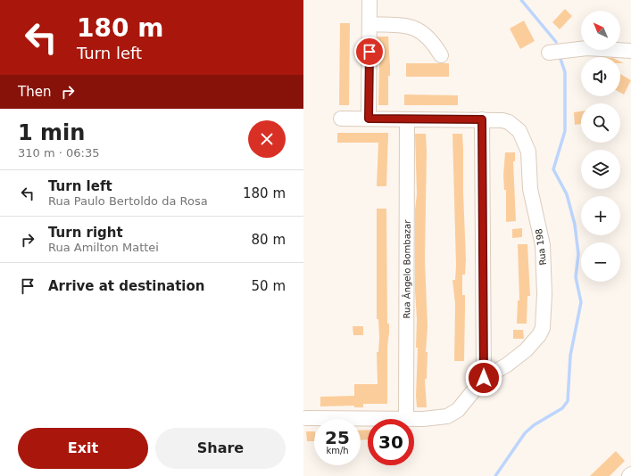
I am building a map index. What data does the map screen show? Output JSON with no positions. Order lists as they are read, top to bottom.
{
  "streets": {
    "street": ["Rua 198", "Rua Ângelo Bombazar"]
  },
  "crossings": [
    ["Rua 198", "Rua Ângelo Bombazar"]
  ],
  "north": "top left",
  "page": {
    "turn": ["180 m", "Turn left"],
    "map_buttons": ["+", "−"],
    "then": "Then",
    "heading": ["1 min", "310 m · 06:35"],
    "list": [
      {
        "name": "Turn left",
        "note": "Rua Paulo Bertoldo da Rosa",
        "value": "180 m"
      },
      {
        "name": "Turn right",
        "note": "Rua Amilton Mattei",
        "value": "80 m"
      },
      {
        "name": "Arrive at destination",
        "value": "50 m"
      }
    ],
    "speed": "25 km/h",
    "limit": "30",
    "buttons": ["Exit", "Share"]
  }
}
